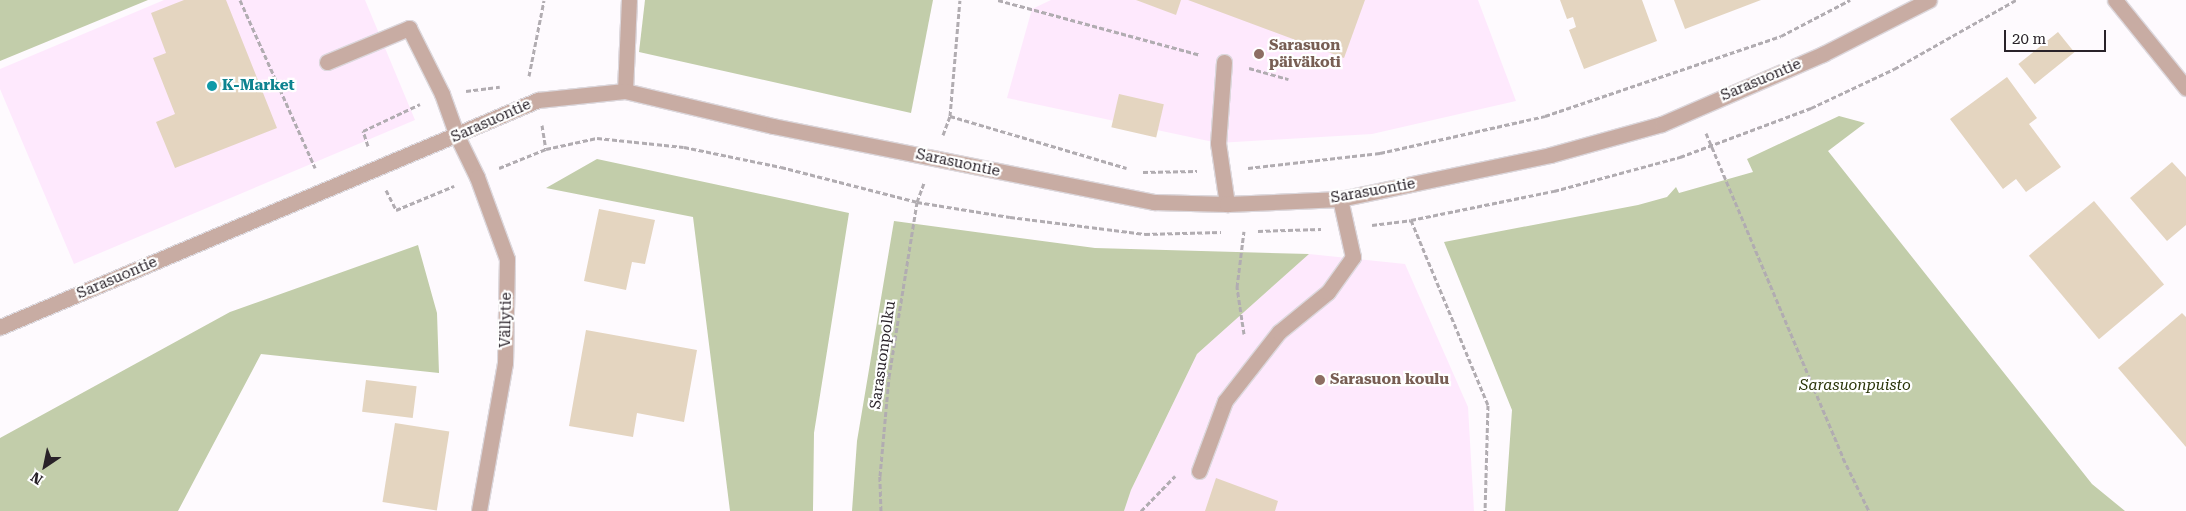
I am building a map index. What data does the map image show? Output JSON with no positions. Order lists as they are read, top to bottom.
{
  "streets": {
    "street": ["Sarasuontie", "Vällytie"],
    "path": ["Sarasuonpolku"]
  },
  "crossings": [
    ["Sarasuontie", "Vällytie"],
    ["Sarasuontie", "Sarasuonpolku"]
  ],
  "parks": ["Sarasuonpuisto"],
  "places": ["Sarasuon päiväkoti", "K-Market", "Sarasuon koulu"],
  "scale_bar": "20 m",
  "north": "bottom left"
}
